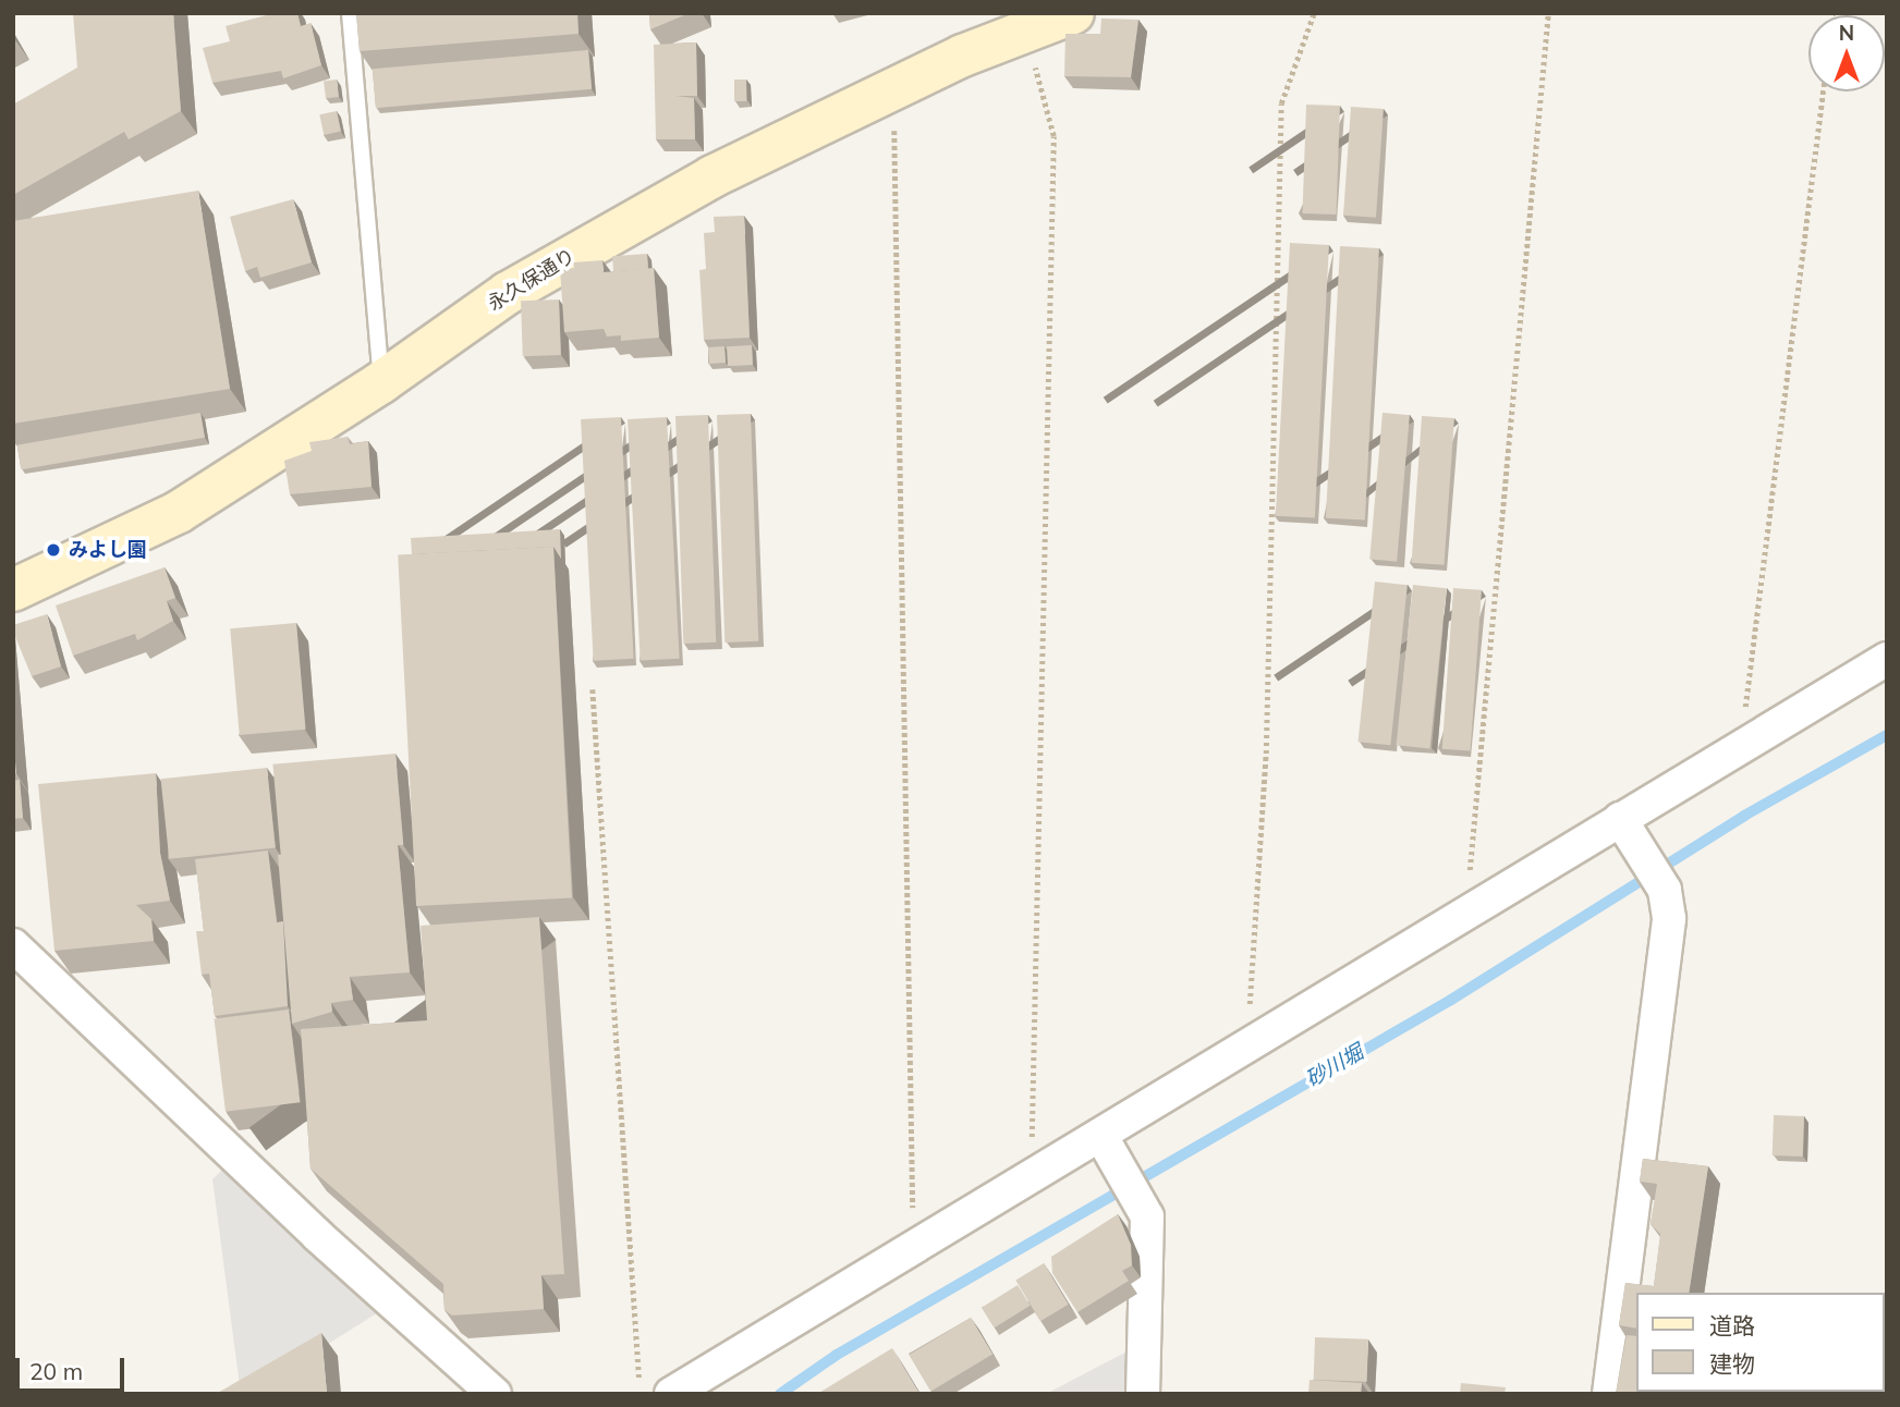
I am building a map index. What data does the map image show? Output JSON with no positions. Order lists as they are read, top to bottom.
{
  "streets": {
    "street": ["永久保通り"]
  },
  "water": ["砂川堀"],
  "places": ["みよし園"],
  "legend": ["道路", "建物"],
  "scale_bar": "20 m",
  "north": "top"
}
